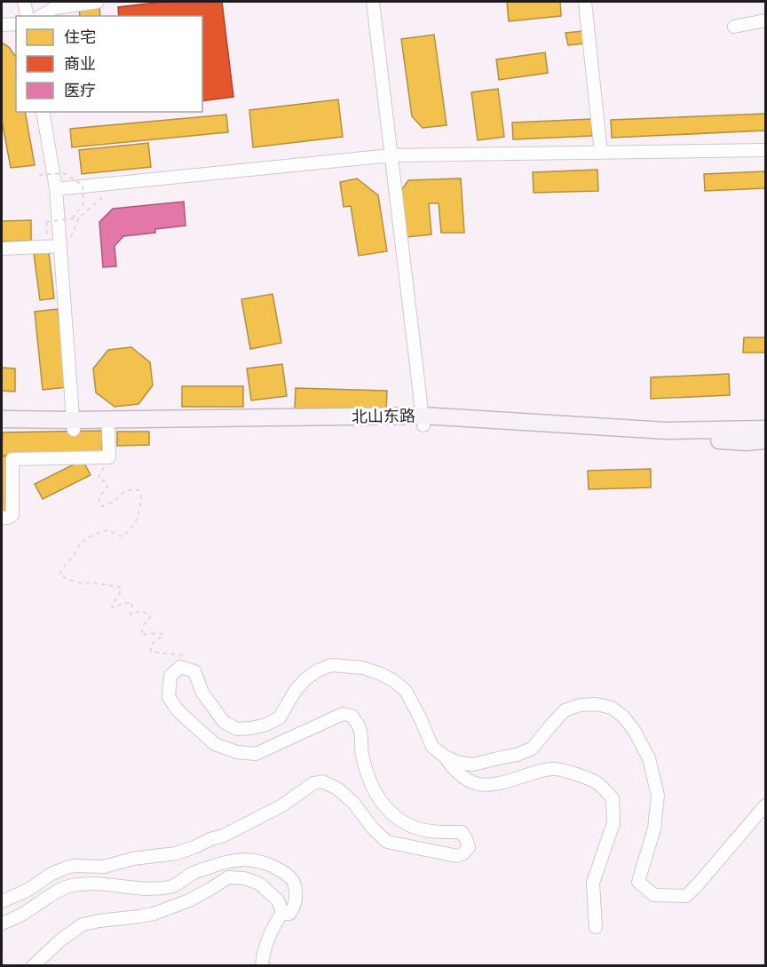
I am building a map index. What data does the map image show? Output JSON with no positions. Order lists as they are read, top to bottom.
{
  "streets": {
    "main road": ["北山东路"]
  },
  "legend": ["住宅", "商业", "医疗"]
}
